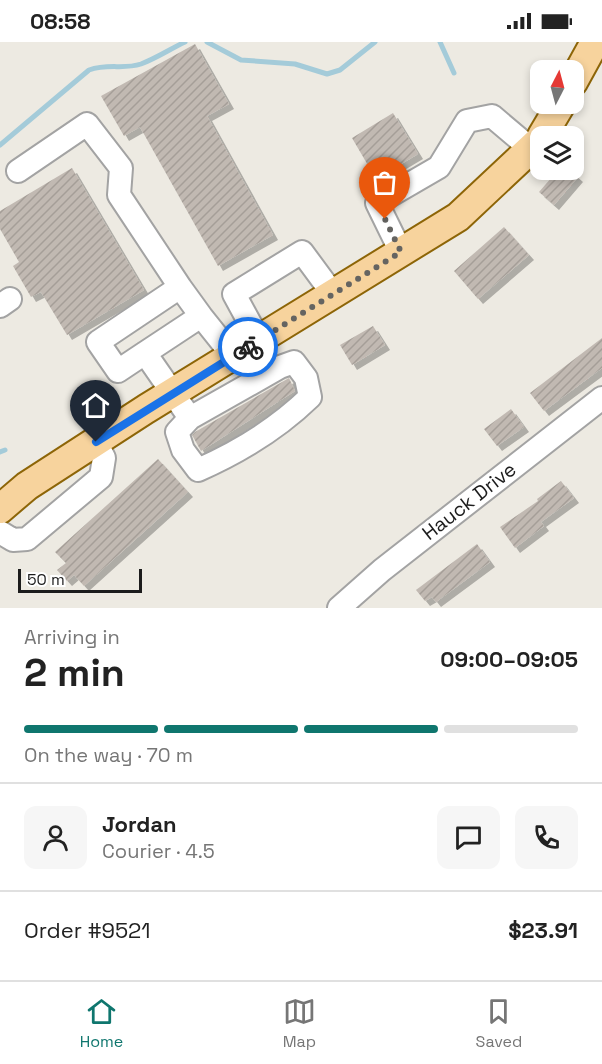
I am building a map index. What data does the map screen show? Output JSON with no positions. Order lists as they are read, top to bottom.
{
  "streets": {
    "street": ["Hauck Drive"]
  },
  "scale_bar": "50 m",
  "north": "top",
  "page": {
    "status": "08:58",
    "scale": "50 m",
    "heading": ["2 min", "Arriving in", "09:00–09:05"],
    "panel": [
      "Jordan",
      "Courier · 4.5",
      "Order #9521",
      "$23.91"
    ],
    "bar": "On the way · 70 m",
    "tabs": ["Home", "Map", "Saved"]
  }
}
